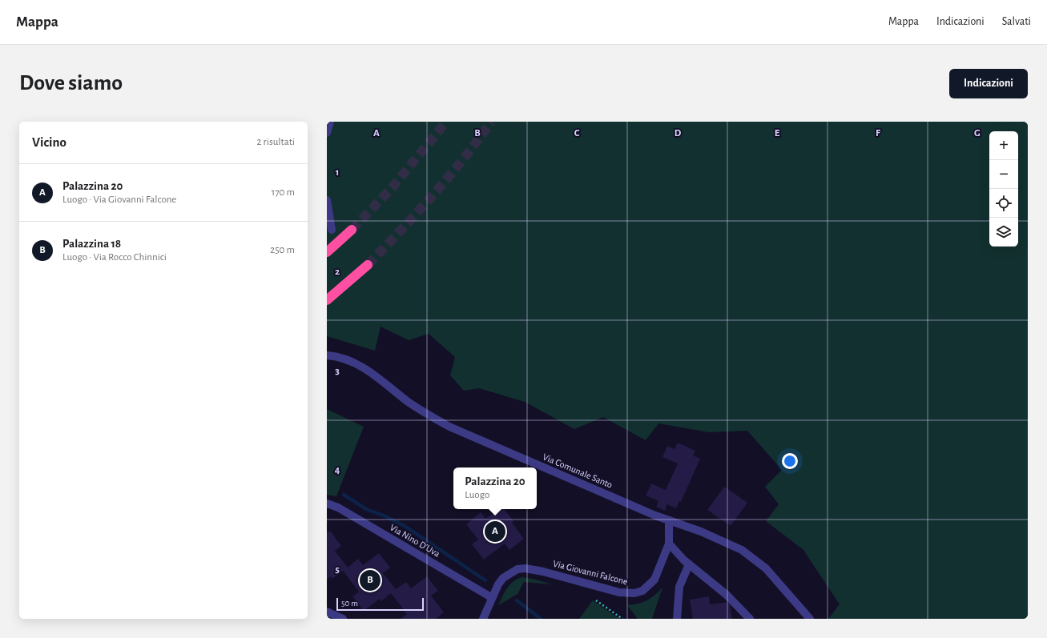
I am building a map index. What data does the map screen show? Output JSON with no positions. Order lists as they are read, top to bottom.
{
  "streets": {
    "street": ["Via Comunale Santo", "Via Nino D'Uva", "Via Giovanni Falcone"]
  },
  "crossings": [
    ["Via Comunale Santo", "Via Giovanni Falcone"],
    ["Via Nino D'Uva", "Via Giovanni Falcone"]
  ],
  "scale_bar": "50 m",
  "page": {
    "header": "Mappa",
    "nav": ["Mappa", "Indicazioni", "Salvati"],
    "buttons": "Indicazioni",
    "title": "Dove siamo",
    "heading": ["Vicino", "2 risultati"],
    "map_buttons": ["+", "−"],
    "list": [
      {
        "mark": "A",
        "name": "Palazzina 20",
        "note": "Luogo · Via Giovanni Falcone",
        "value": "170 m"
      },
      {
        "mark": "B",
        "name": "Palazzina 18",
        "note": "Luogo · Via Rocco Chinnici",
        "value": "250 m"
      }
    ],
    "popup": ["Palazzina 20", "Luogo"],
    "pins": ["A", "B"],
    "scale": "50 m"
  },
  "grid": {
    "columns": [
      "A",
      "B",
      "C",
      "D",
      "E",
      "F",
      "G"
    ],
    "rows": [
      "1",
      "2",
      "3",
      "4",
      "5"
    ]
  }
}
